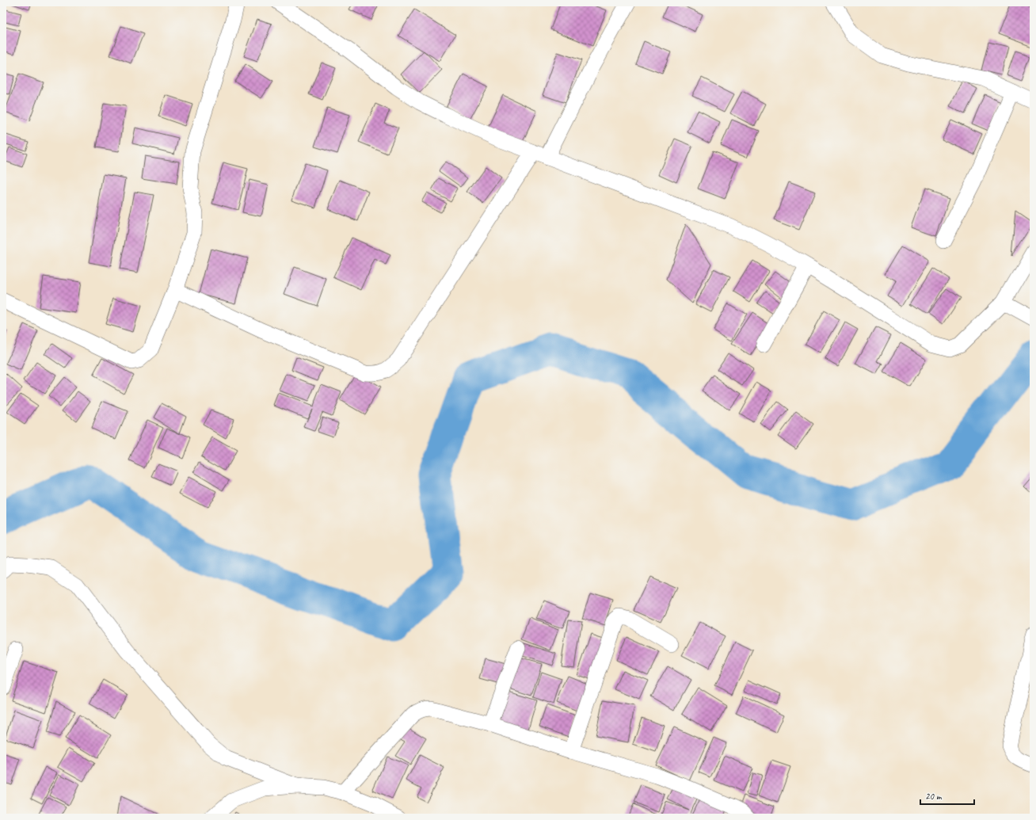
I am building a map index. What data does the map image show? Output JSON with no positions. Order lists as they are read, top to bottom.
{
  "scale_bar": "20 m"
}
